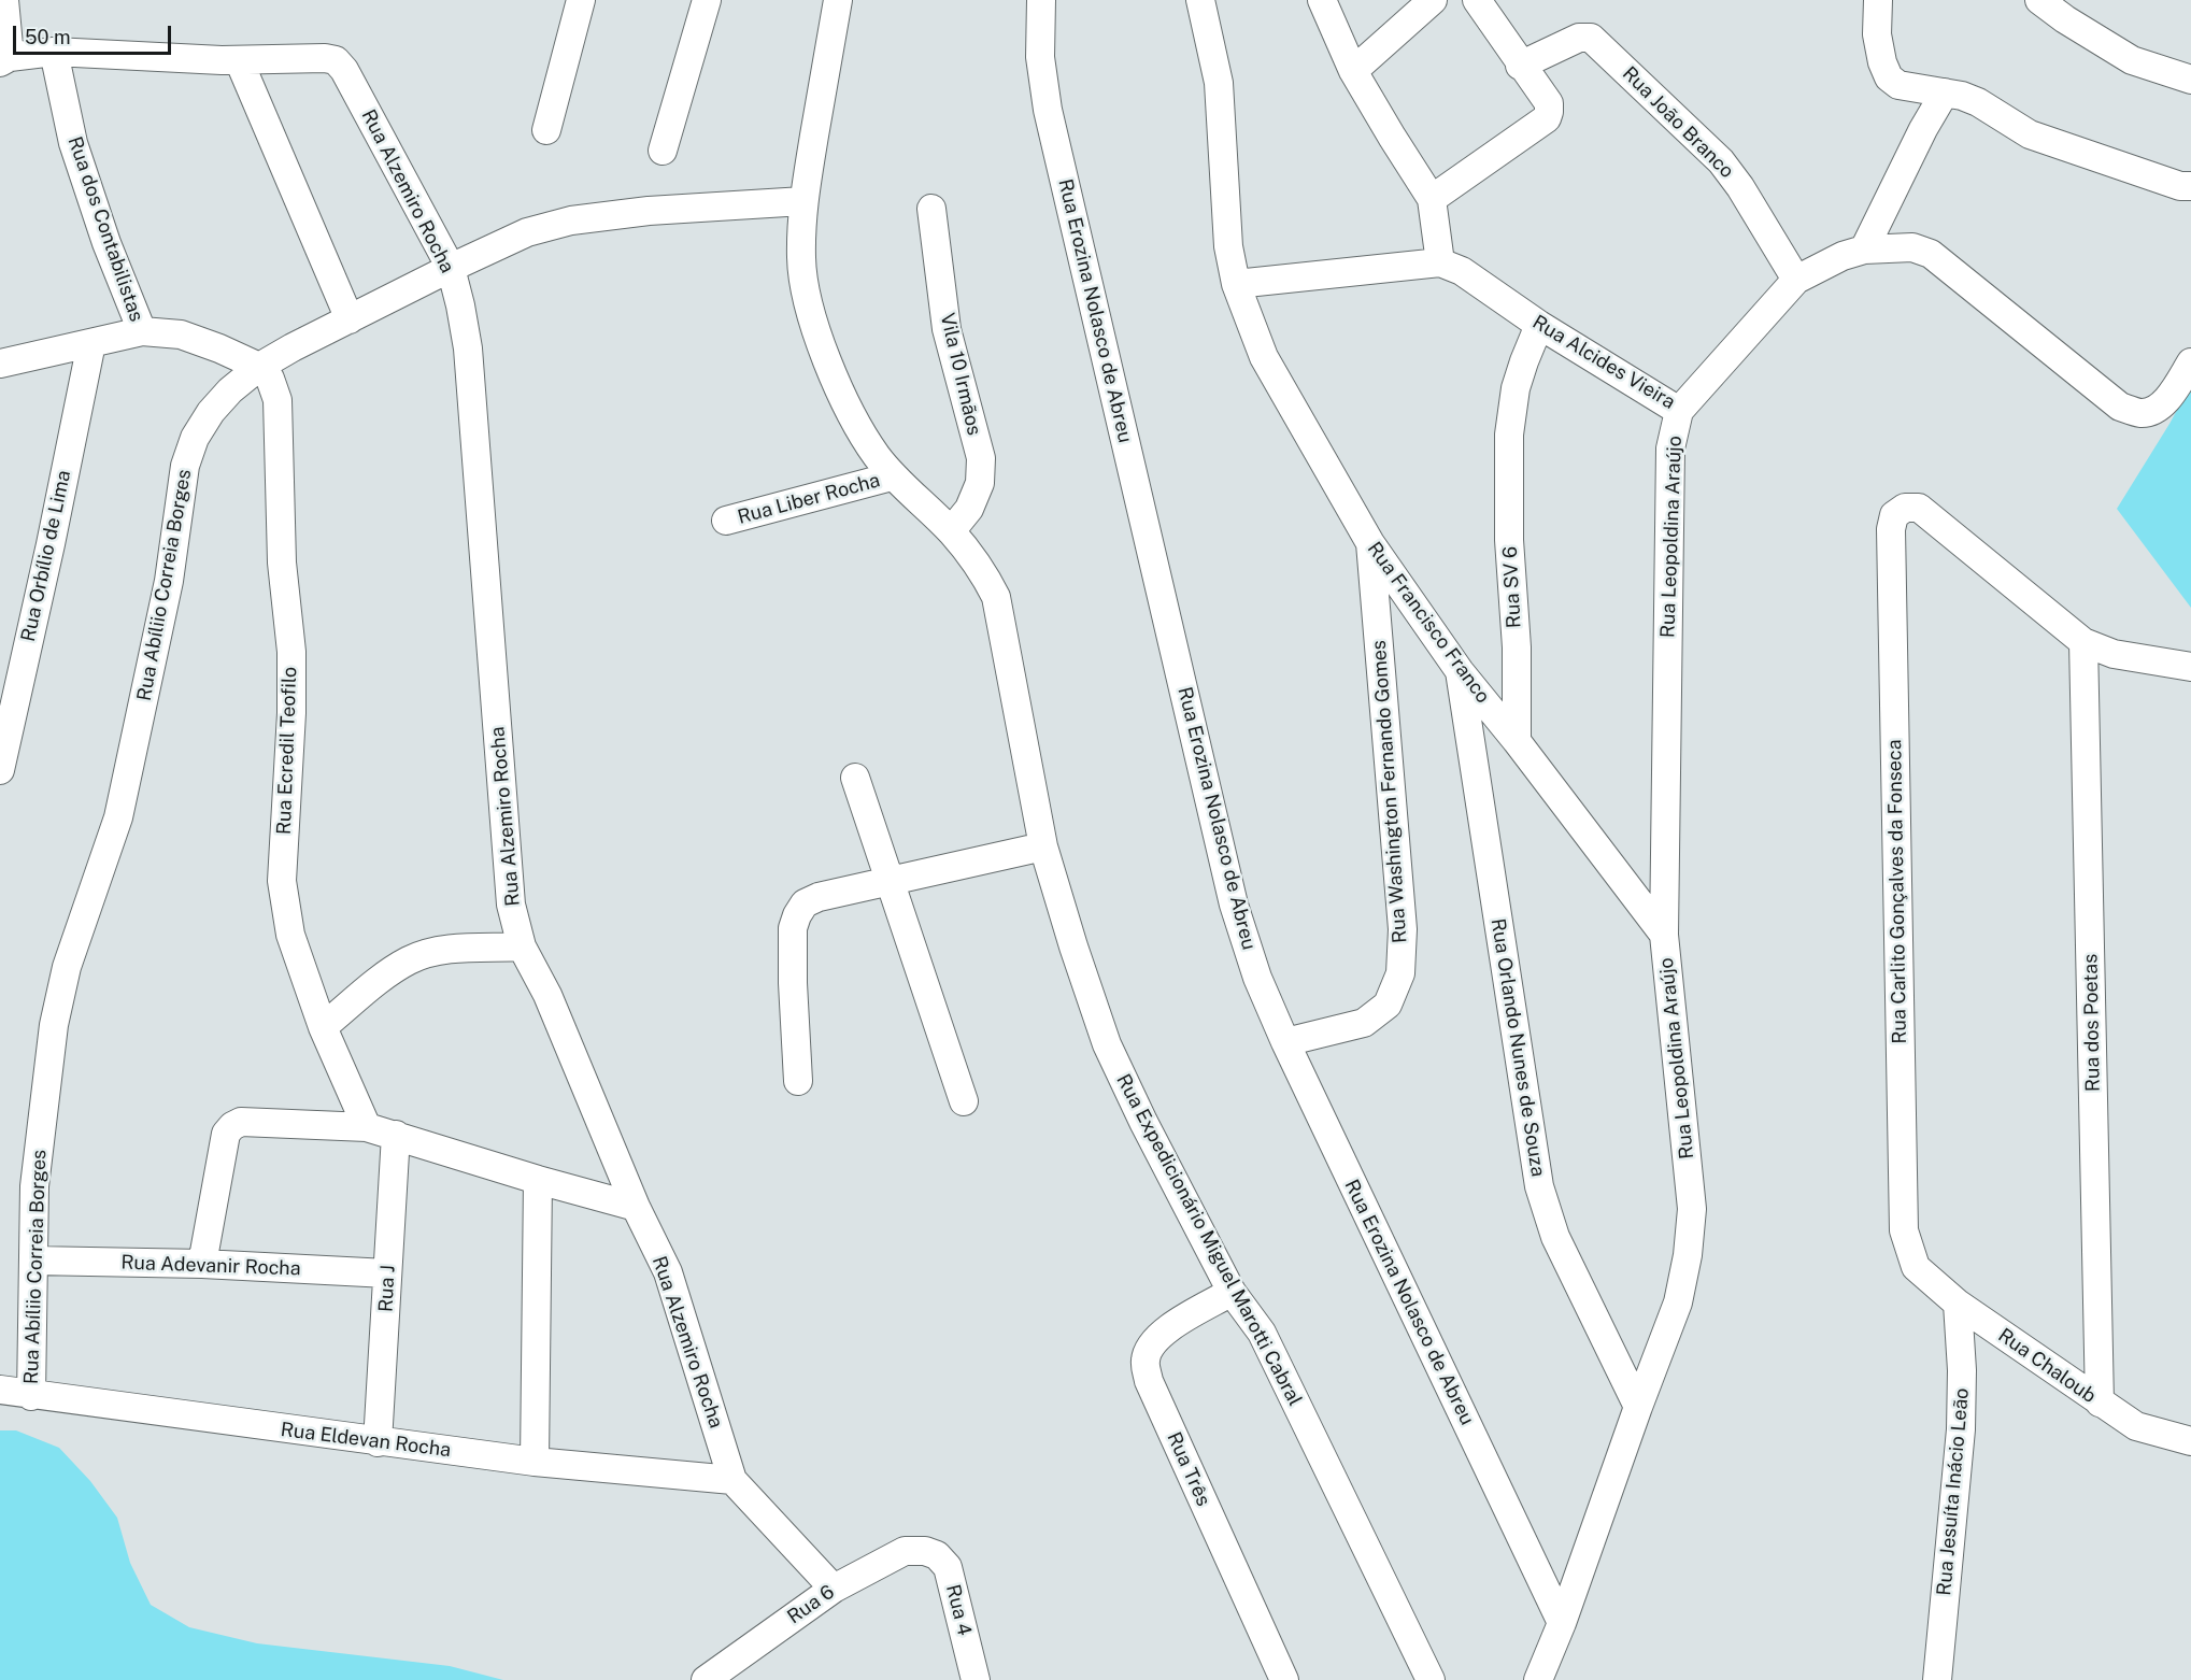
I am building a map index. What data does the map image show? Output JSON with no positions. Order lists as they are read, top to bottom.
{
  "streets": {
    "street": [
      "Rua João Branco",
      "Rua Alzemiro Rocha",
      "Rua dos Contabilistas",
      "Rua Erozina Nolasco de Abreu",
      "Rua Alcides Vieira",
      "Vila 10 Irmãos",
      "Rua Liber Rocha",
      "Rua Leopoldina Araújo",
      "Rua Orbílio de Lima",
      "Rua Abíliio Correia Borges",
      "Rua SV 6",
      "Rua Francisco Franco",
      "Rua Ecredil Teofilo",
      "Rua Washington Fernando Gomes",
      "Rua Carlito Gonçalves da Fonseca",
      "Rua dos Poetas",
      "Rua Orlando Nunes de Souza",
      "Rua Expedicionário Miguel Marotti Cabral",
      "Rua Adevanir Rocha",
      "Rua J",
      "Rua Chaloub",
      "Rua Eldevan Rocha",
      "Rua Três",
      "Rua Jesuíta Inácio Leão",
      "Rua 6",
      "Rua 4"
    ]
  },
  "crossings": [
    ["Rua João Branco", "Rua Alcides Vieira"],
    ["Rua Alzemiro Rocha", "Rua Abíliio Correia Borges"],
    ["Rua Alzemiro Rocha", "Rua Eldevan Rocha"],
    ["Rua Alzemiro Rocha", "Rua 6"],
    ["Rua Erozina Nolasco de Abreu", "Rua Leopoldina Araújo"],
    ["Rua Erozina Nolasco de Abreu", "Rua Washington Fernando Gomes"],
    ["Rua Alcides Vieira", "Rua Leopoldina Araújo"],
    ["Rua Alcides Vieira", "Rua SV 6"],
    ["Vila 10 Irmãos", "Rua Expedicionário Miguel Marotti Cabral"],
    ["Rua Liber Rocha", "Rua Expedicionário Miguel Marotti Cabral"],
    ["Rua Leopoldina Araújo", "Rua Francisco Franco"],
    ["Rua Leopoldina Araújo", "Rua Orlando Nunes de Souza"],
    ["Rua Abíliio Correia Borges", "Rua Ecredil Teofilo"],
    ["Rua Abíliio Correia Borges", "Rua Expedicionário Miguel Marotti Cabral"],
    ["Rua Abíliio Correia Borges", "Rua Adevanir Rocha"],
    ["Rua Abíliio Correia Borges", "Rua Eldevan Rocha"],
    ["Rua SV 6", "Rua Francisco Franco"],
    ["Rua Francisco Franco", "Rua Washington Fernando Gomes"],
    ["Rua Francisco Franco", "Rua Orlando Nunes de Souza"],
    ["Rua Carlito Gonçalves da Fonseca", "Rua dos Poetas"],
    ["Rua Carlito Gonçalves da Fonseca", "Rua Chaloub"],
    ["Rua dos Poetas", "Rua Chaloub"],
    ["Rua Expedicionário Miguel Marotti Cabral", "Rua Três"],
    ["Rua Adevanir Rocha", "Rua J"],
    ["Rua J", "Rua Eldevan Rocha"],
    ["Rua Chaloub", "Rua Jesuíta Inácio Leão"],
    ["Rua 6", "Rua 4"]
  ],
  "scale_bar": "50 m"
}
